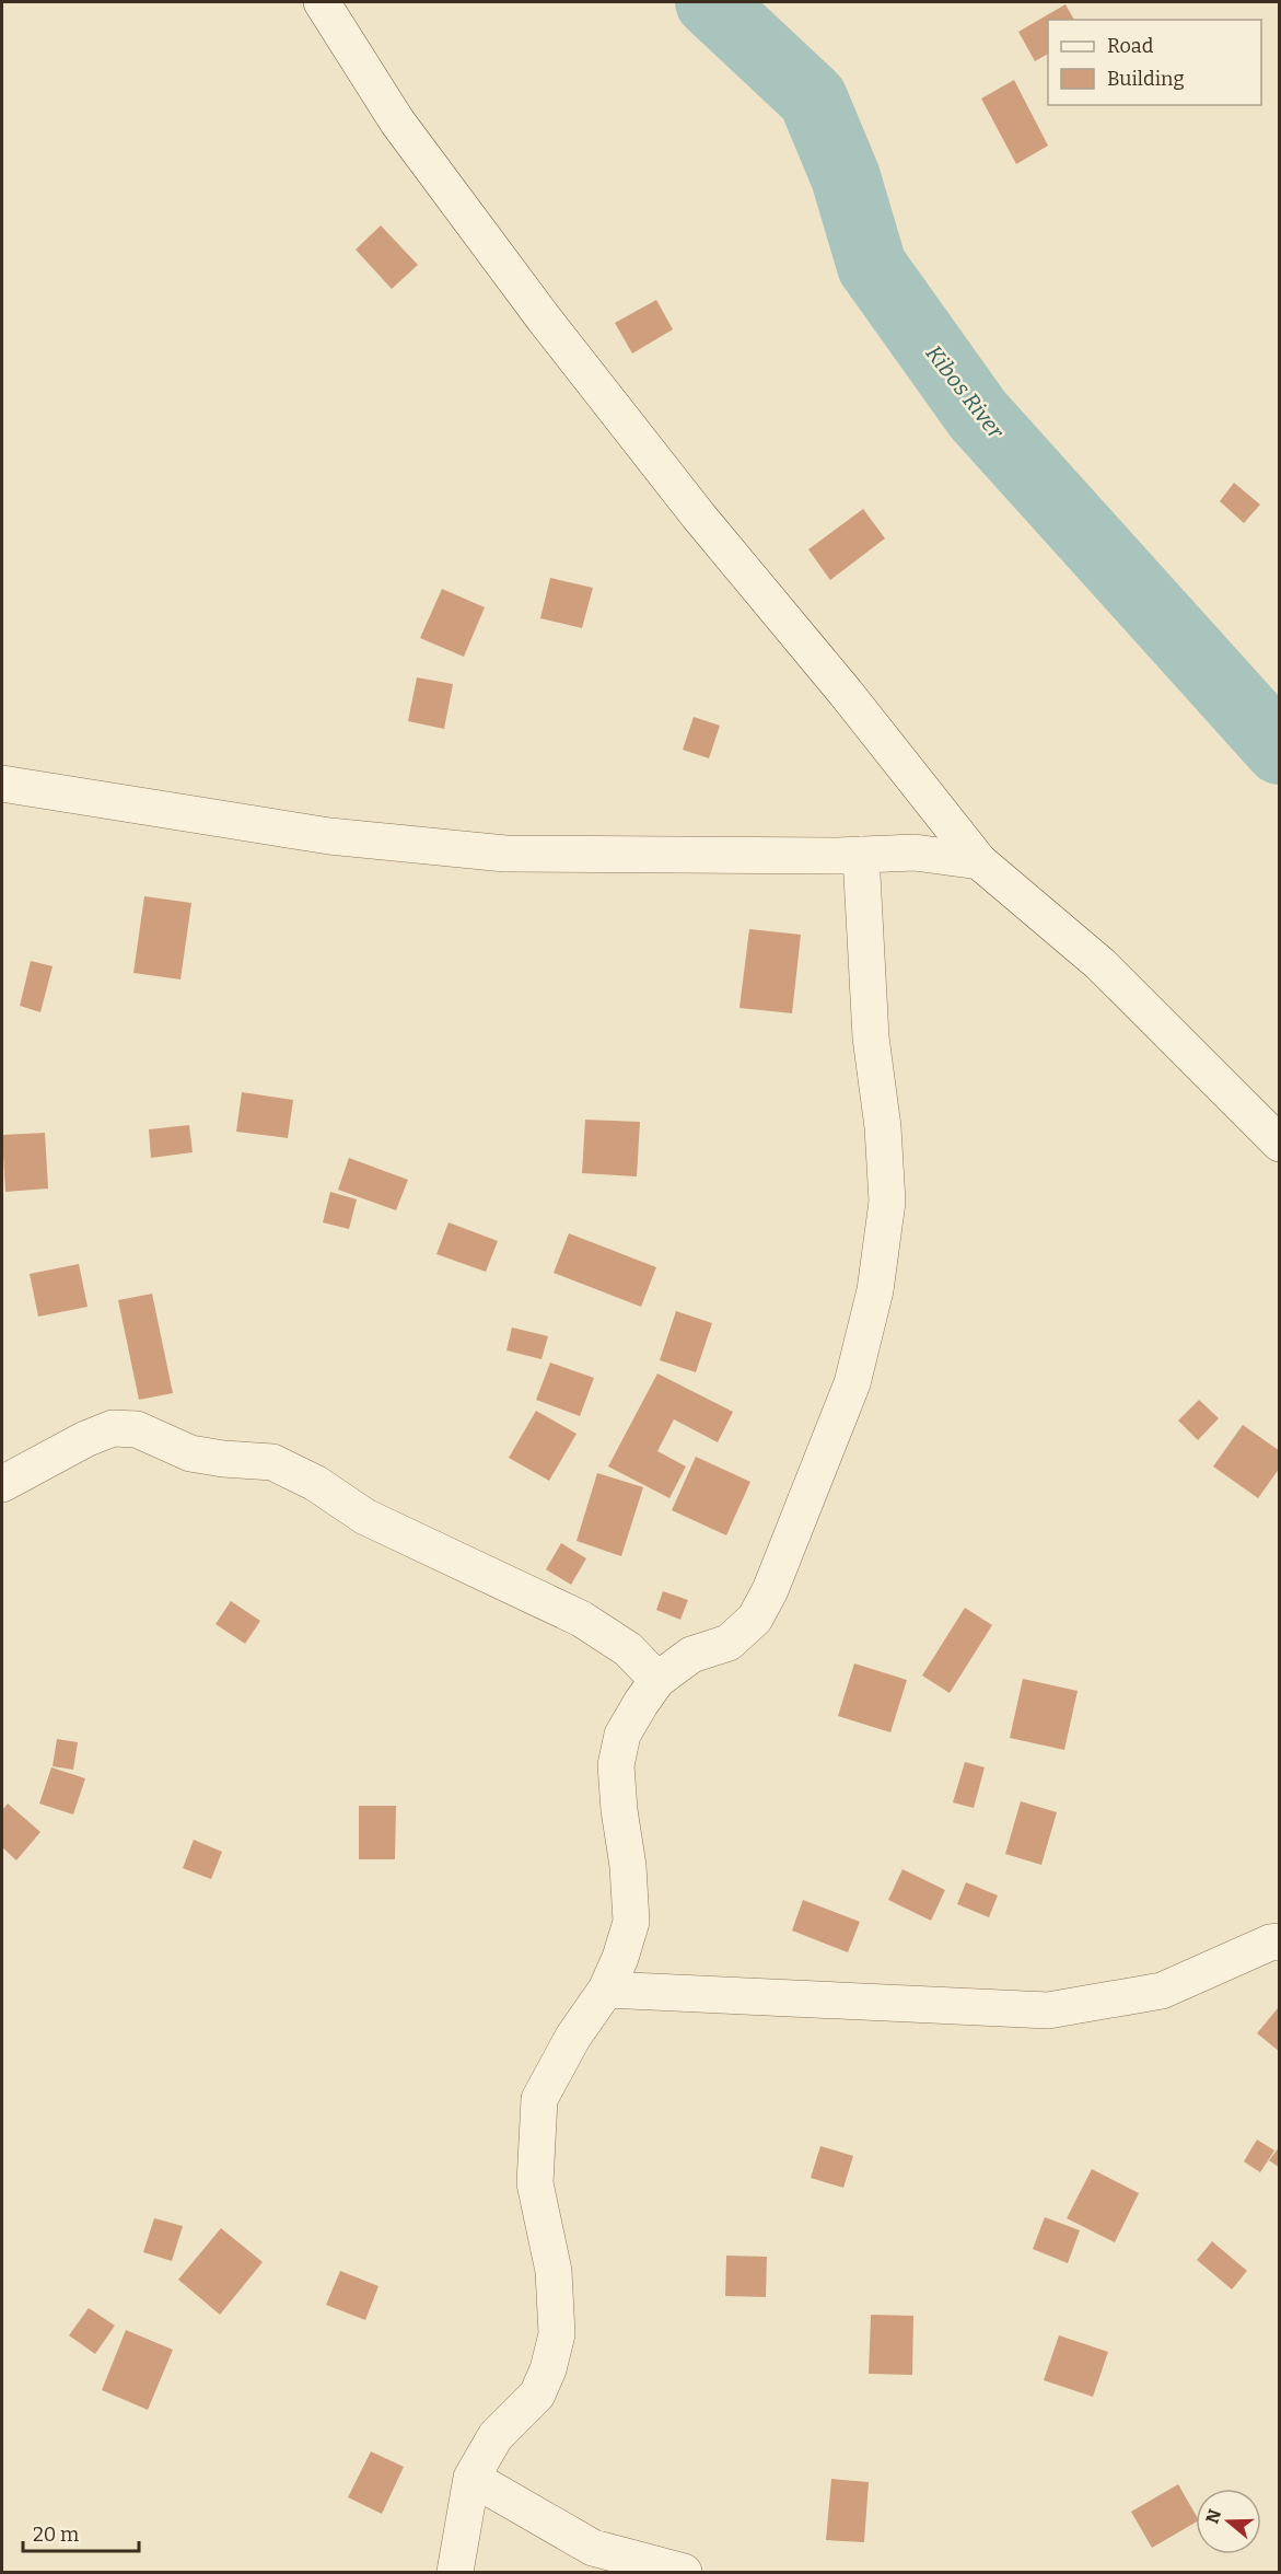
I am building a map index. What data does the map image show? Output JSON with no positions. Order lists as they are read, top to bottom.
{
  "water": ["Kibos River"],
  "legend": ["Road", "Building"],
  "scale_bar": "20 m",
  "north": "left"
}
